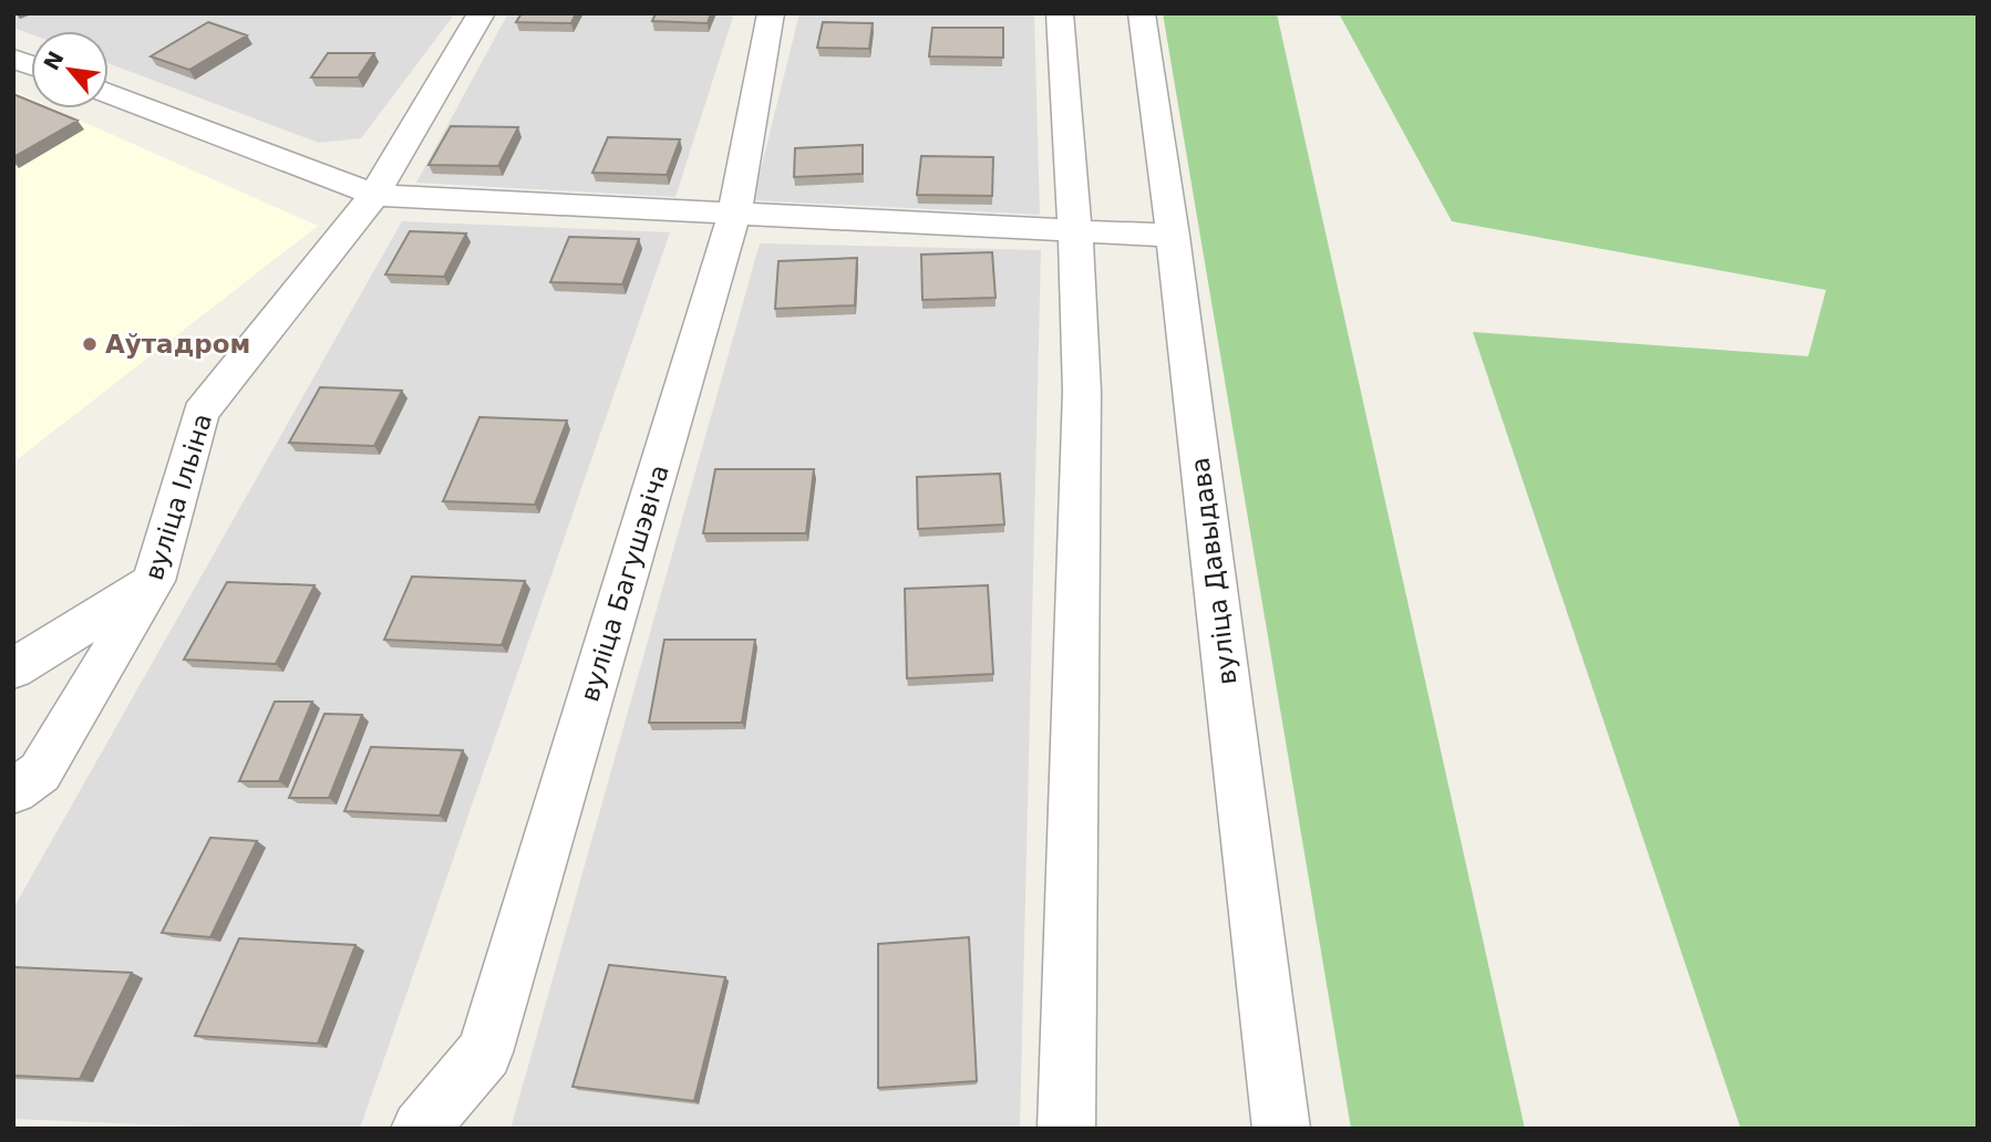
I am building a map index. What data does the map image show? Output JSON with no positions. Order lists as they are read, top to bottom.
{
  "streets": {
    "street": ["вуліца Ільіна", "вуліца Давыдава", "вуліца Багушэвіча"]
  },
  "places": ["Аўтадром"],
  "north": "top left"
}
